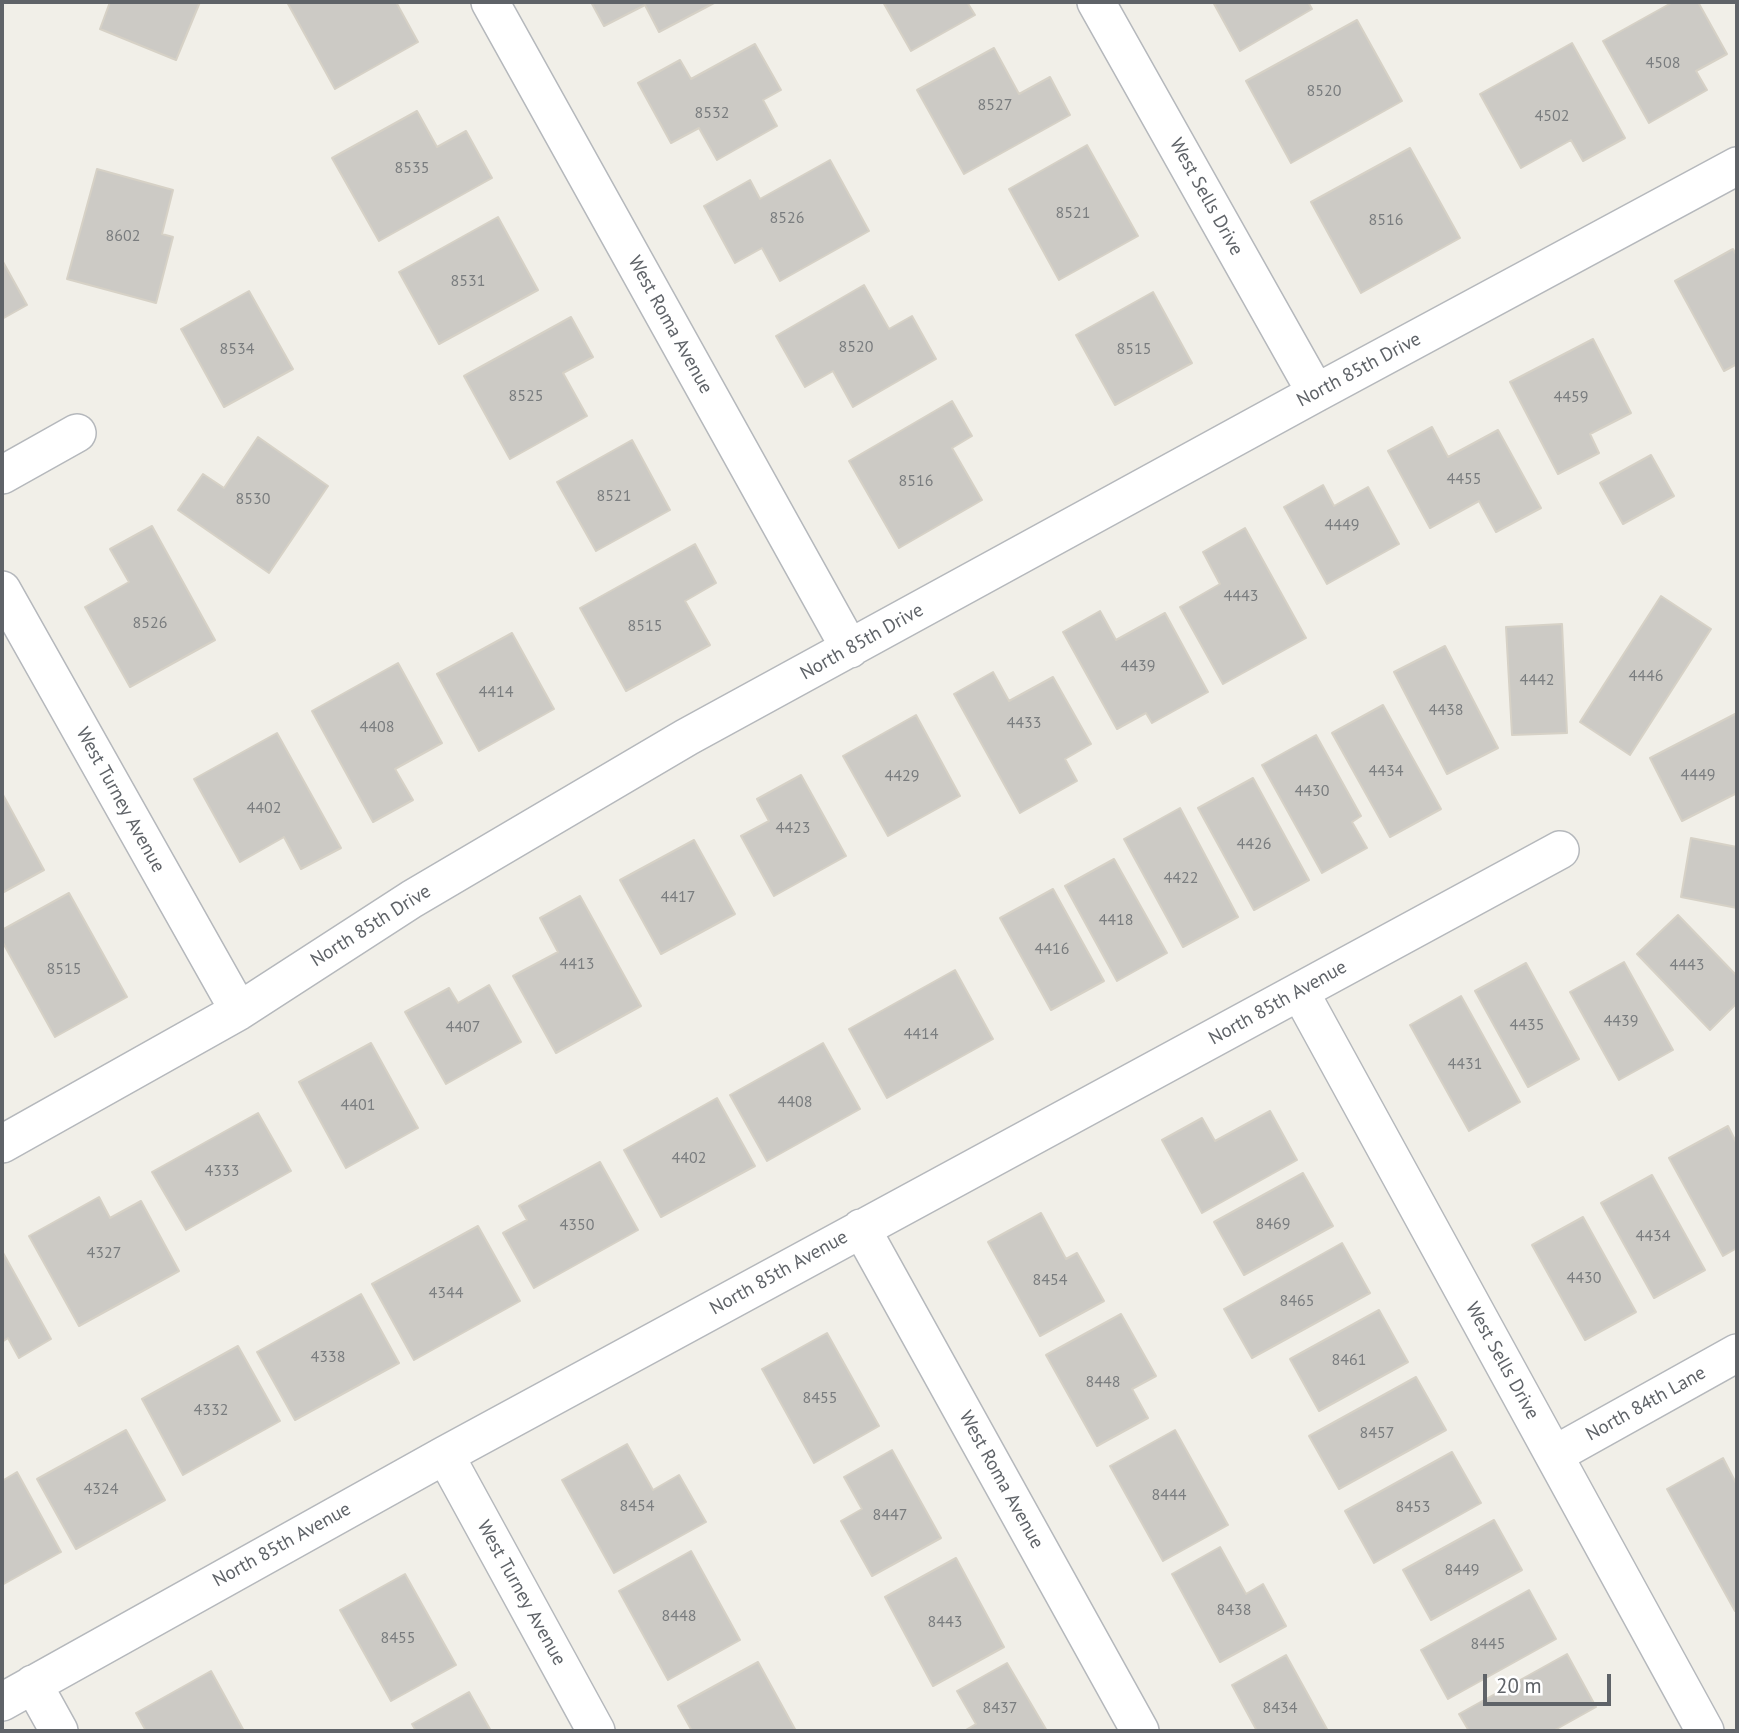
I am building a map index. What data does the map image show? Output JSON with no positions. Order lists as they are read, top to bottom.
{
  "streets": {
    "street": [
      "West Sells Drive",
      "West Roma Avenue",
      "North 85th Drive",
      "West Turney Avenue",
      "North 85th Avenue",
      "North 84th Lane"
    ]
  },
  "crossings": [
    ["West Sells Drive", "North 85th Drive"],
    ["West Sells Drive", "North 85th Avenue"],
    ["West Sells Drive", "North 84th Lane"],
    ["West Roma Avenue", "North 85th Drive"],
    ["West Roma Avenue", "North 85th Avenue"],
    ["North 85th Drive", "West Turney Avenue"],
    ["West Turney Avenue", "North 85th Avenue"]
  ],
  "house_numbers": [
    "4508",
    "8520",
    "8527",
    "8532",
    "4502",
    "8535",
    "8521",
    "8526",
    "8516",
    "8602",
    "8531",
    "8520",
    "8534",
    "8515",
    "8525",
    "4459",
    "4455",
    "8516",
    "8521",
    "8530",
    "4449",
    "4443",
    "8526",
    "8515",
    "4439",
    "4446",
    "4442",
    "4414",
    "4438",
    "4433",
    "4408",
    "4434",
    "4449",
    "4429",
    "4430",
    "4402",
    "4423",
    "4426",
    "4422",
    "4417",
    "4418",
    "4416",
    "4413",
    "4443",
    "8515",
    "4439",
    "4435",
    "4407",
    "4414",
    "4431",
    "4408",
    "4401",
    "4402",
    "4333",
    "8469",
    "4350",
    "4434",
    "4327",
    "4430",
    "8454",
    "4344",
    "8465",
    "4338",
    "8461",
    "8448",
    "8455",
    "4332",
    "8457",
    "4324",
    "8444",
    "8454",
    "8453",
    "8447",
    "8449",
    "8438",
    "8448",
    "8443",
    "8455",
    "8445",
    "8437",
    "8434"
  ],
  "scale_bar": "20 m"
}
